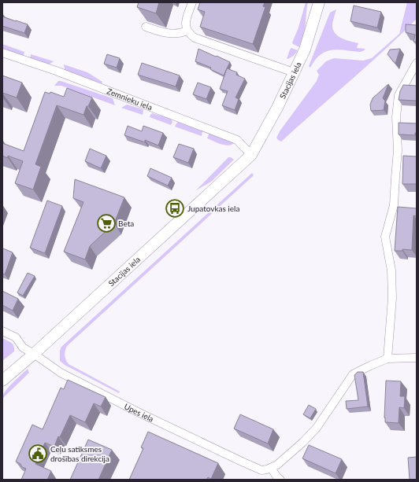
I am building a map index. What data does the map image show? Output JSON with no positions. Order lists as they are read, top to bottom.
{
  "streets": {
    "main road": ["Stacijas iela"],
    "street": ["Zemnieku iela", "Upes iela"]
  },
  "crossings": [
    ["Stacijas iela", "Zemnieku iela"],
    ["Stacijas iela", "Upes iela"]
  ],
  "places": {
    "bus stop": ["Jupatovkas iela"],
    "supermarket": ["Beta"],
    "public building": ["Ceļu satiksmes drošības direkcija"]
  }
}
